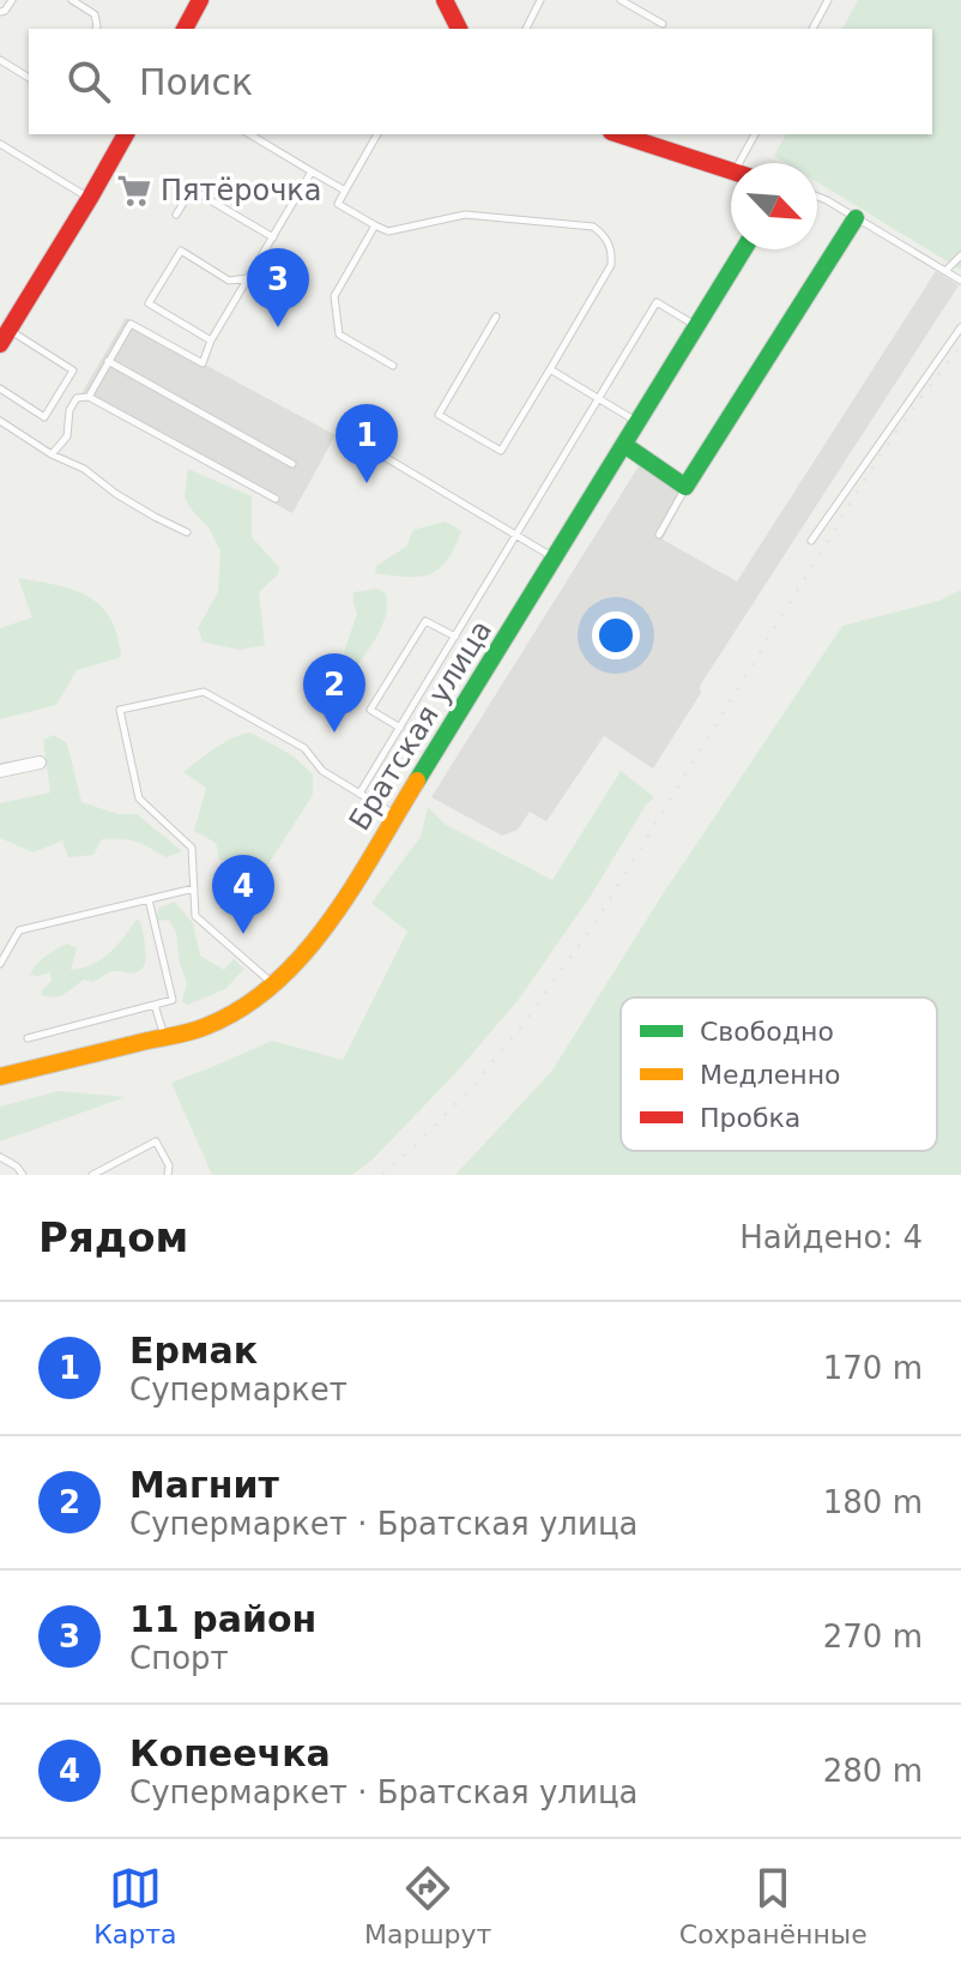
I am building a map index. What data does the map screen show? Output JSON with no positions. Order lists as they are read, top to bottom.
{
  "streets": {
    "street": ["Братская улица"]
  },
  "places": {
    "supermarket": ["Пятёрочка"]
  },
  "legend": ["Свободно", "Медленно", "Пробка"],
  "north": "bottom right",
  "page": {
    "search": "Поиск",
    "pins": [
      "3",
      "1",
      "2",
      "4"
    ],
    "heading": ["Рядом", "Найдено: 4"],
    "list": [
      {
        "mark": "1",
        "name": "Ермак",
        "note": "Супермаркет",
        "value": "170 m"
      },
      {
        "mark": "2",
        "name": "Магнит",
        "note": "Супермаркет · Братская улица",
        "value": "180 m"
      },
      {
        "mark": "3",
        "name": "11 район",
        "note": "Спорт",
        "value": "270 m"
      },
      {
        "mark": "4",
        "name": "Копеечка",
        "note": "Супермаркет · Братская улица",
        "value": "280 m"
      }
    ],
    "nav": ["Карта", "Маршрут", "Сохранённые"]
  }
}
